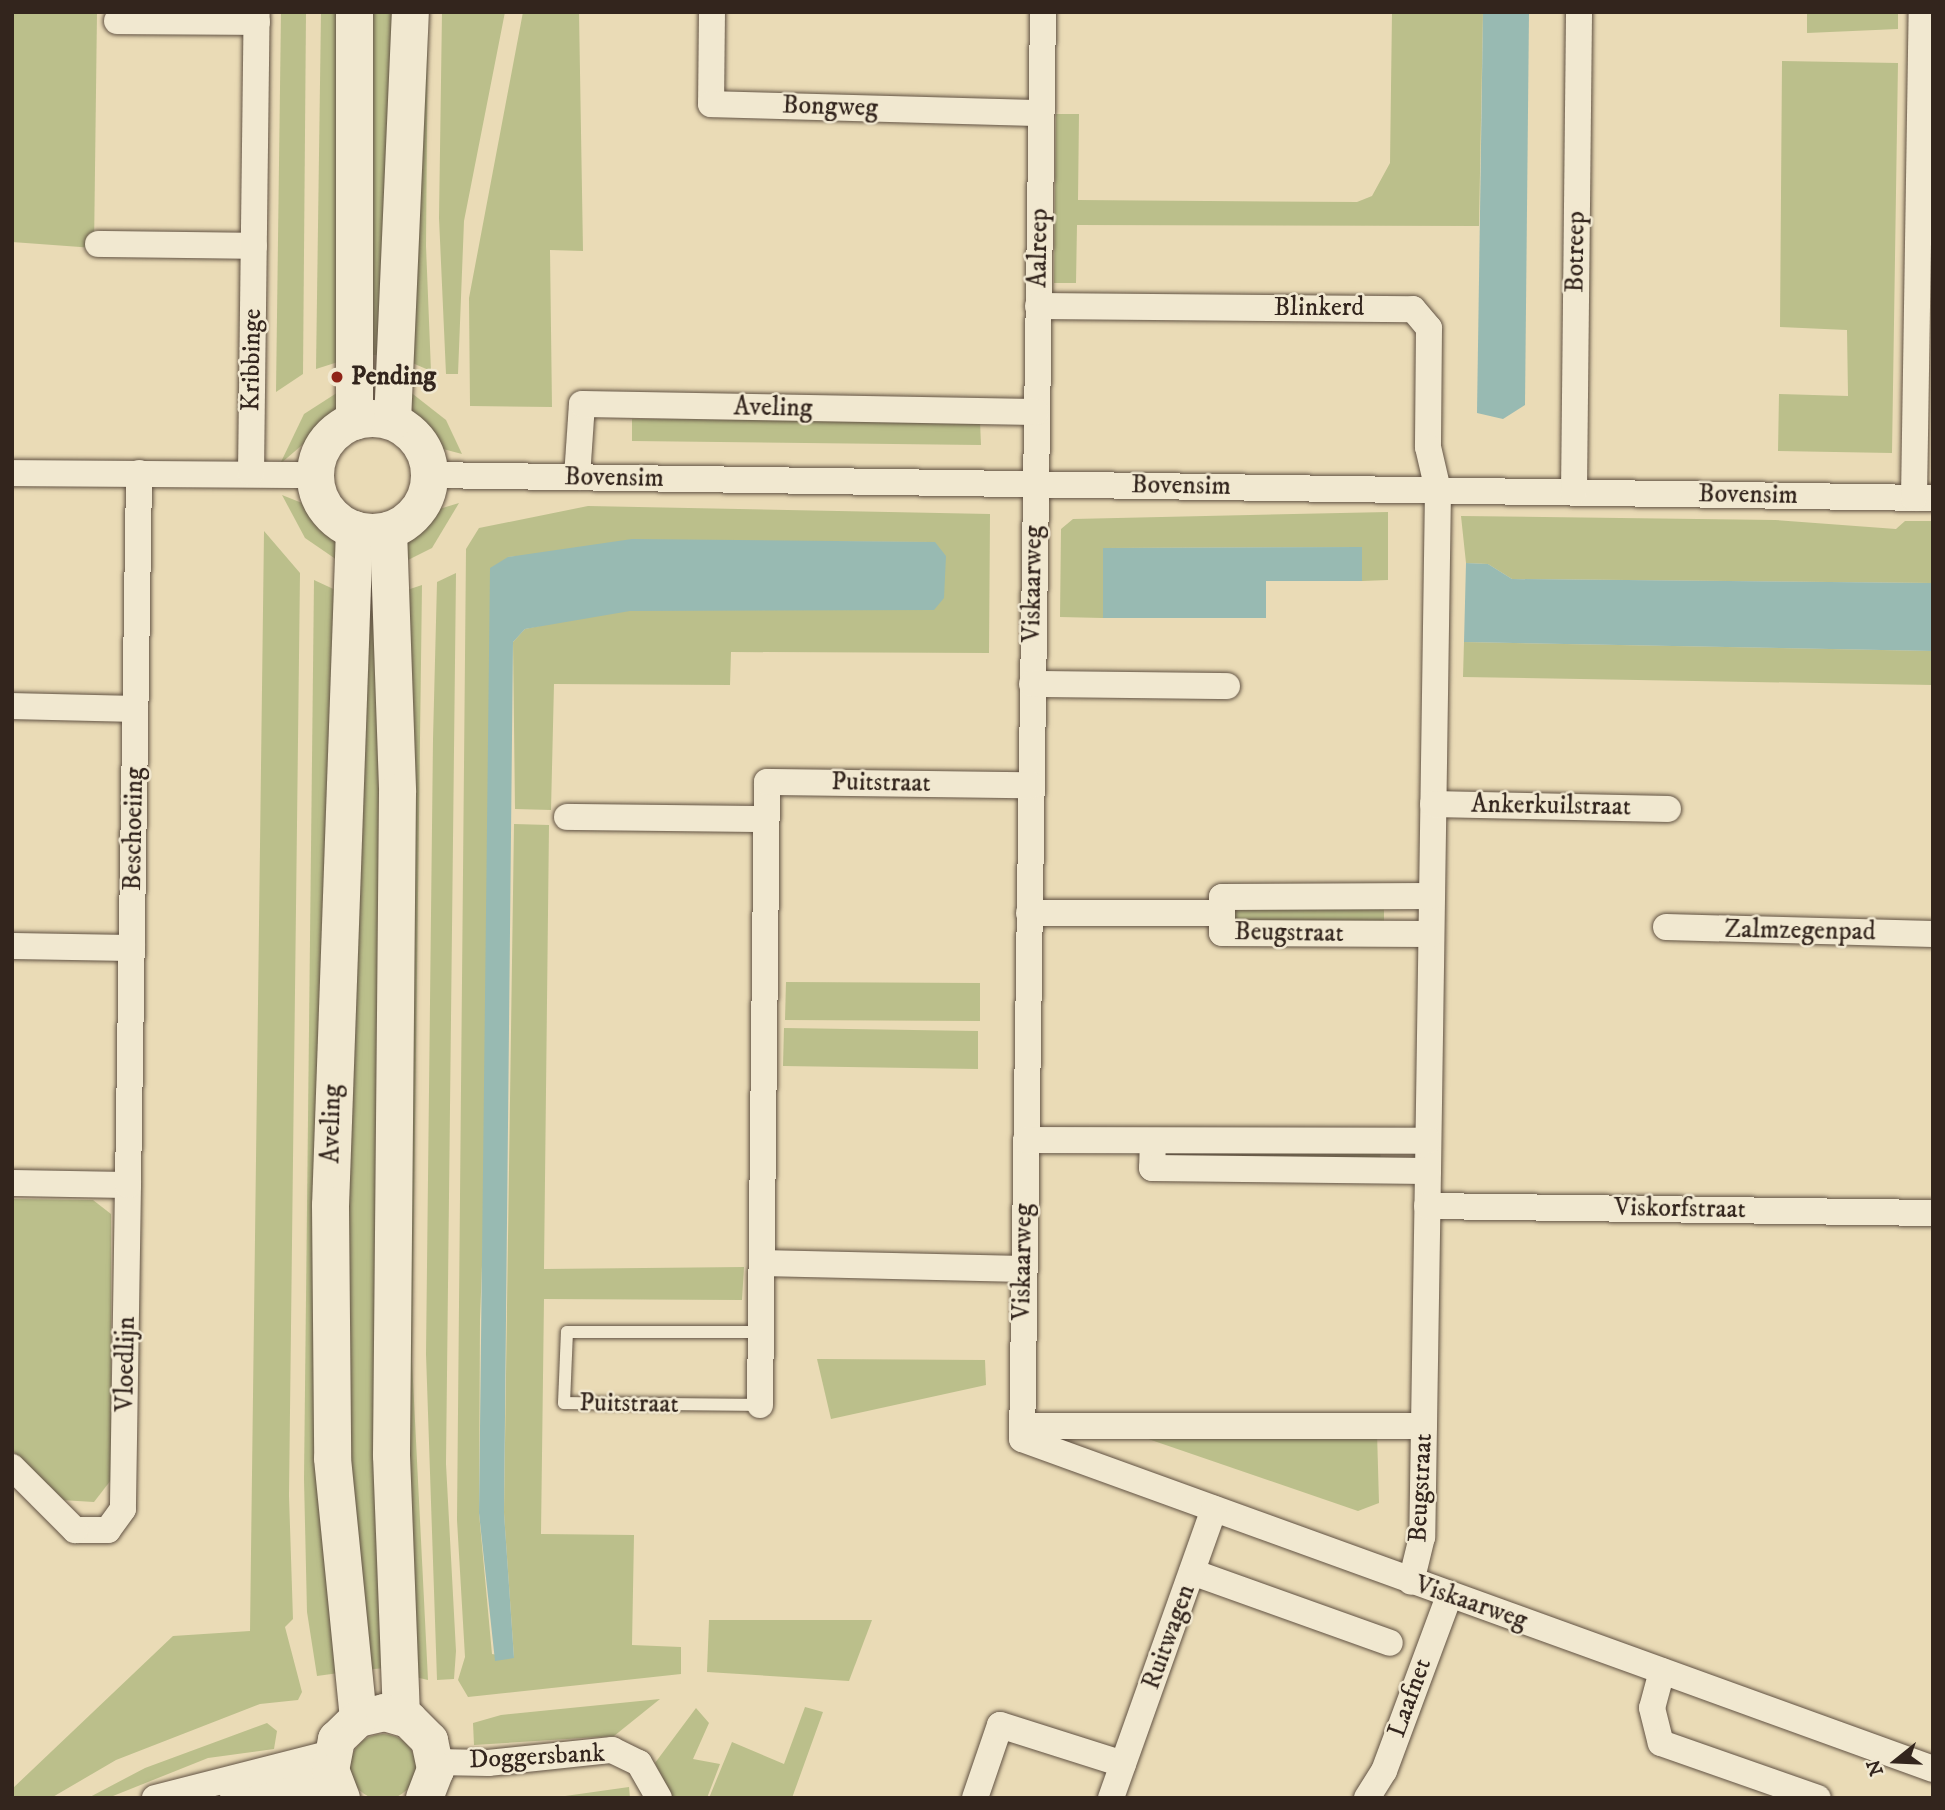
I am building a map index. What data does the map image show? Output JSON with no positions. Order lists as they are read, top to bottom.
{
  "streets": {
    "main road": ["Aveling"],
    "street": [
      "Bongweg",
      "Aalreep",
      "Botreep",
      "Blinkerd",
      "Kribbinge",
      "Bovensim",
      "Viskaarweg",
      "Puitstraat",
      "Ankerkuilstraat",
      "Beschoeiing",
      "Zalmzegenpad",
      "Beugstraat",
      "Viskorfstraat",
      "Vloedlijn",
      "Ruitwagen",
      "Laafnet",
      "Doggersbank"
    ]
  },
  "crossings": [
    ["Bongweg", "Aalreep"],
    ["Aalreep", "Blinkerd"],
    ["Aalreep", "Aveling"],
    ["Aalreep", "Bovensim"],
    ["Aalreep", "Viskaarweg"],
    ["Botreep", "Bovensim"],
    ["Blinkerd", "Bovensim"],
    ["Blinkerd", "Beugstraat"],
    ["Aveling", "Bovensim"],
    ["Bovensim", "Viskaarweg"],
    ["Bovensim", "Beugstraat"],
    ["Viskaarweg", "Puitstraat"],
    ["Viskaarweg", "Beugstraat"],
    ["Viskaarweg", "Ruitwagen"],
    ["Viskaarweg", "Laafnet"],
    ["Ankerkuilstraat", "Beugstraat"],
    ["Beschoeiing", "Vloedlijn"],
    ["Beugstraat", "Viskorfstraat"],
    ["Ruitwagen", "Laafnet"]
  ],
  "places": ["Pending"],
  "north": "left"
}
